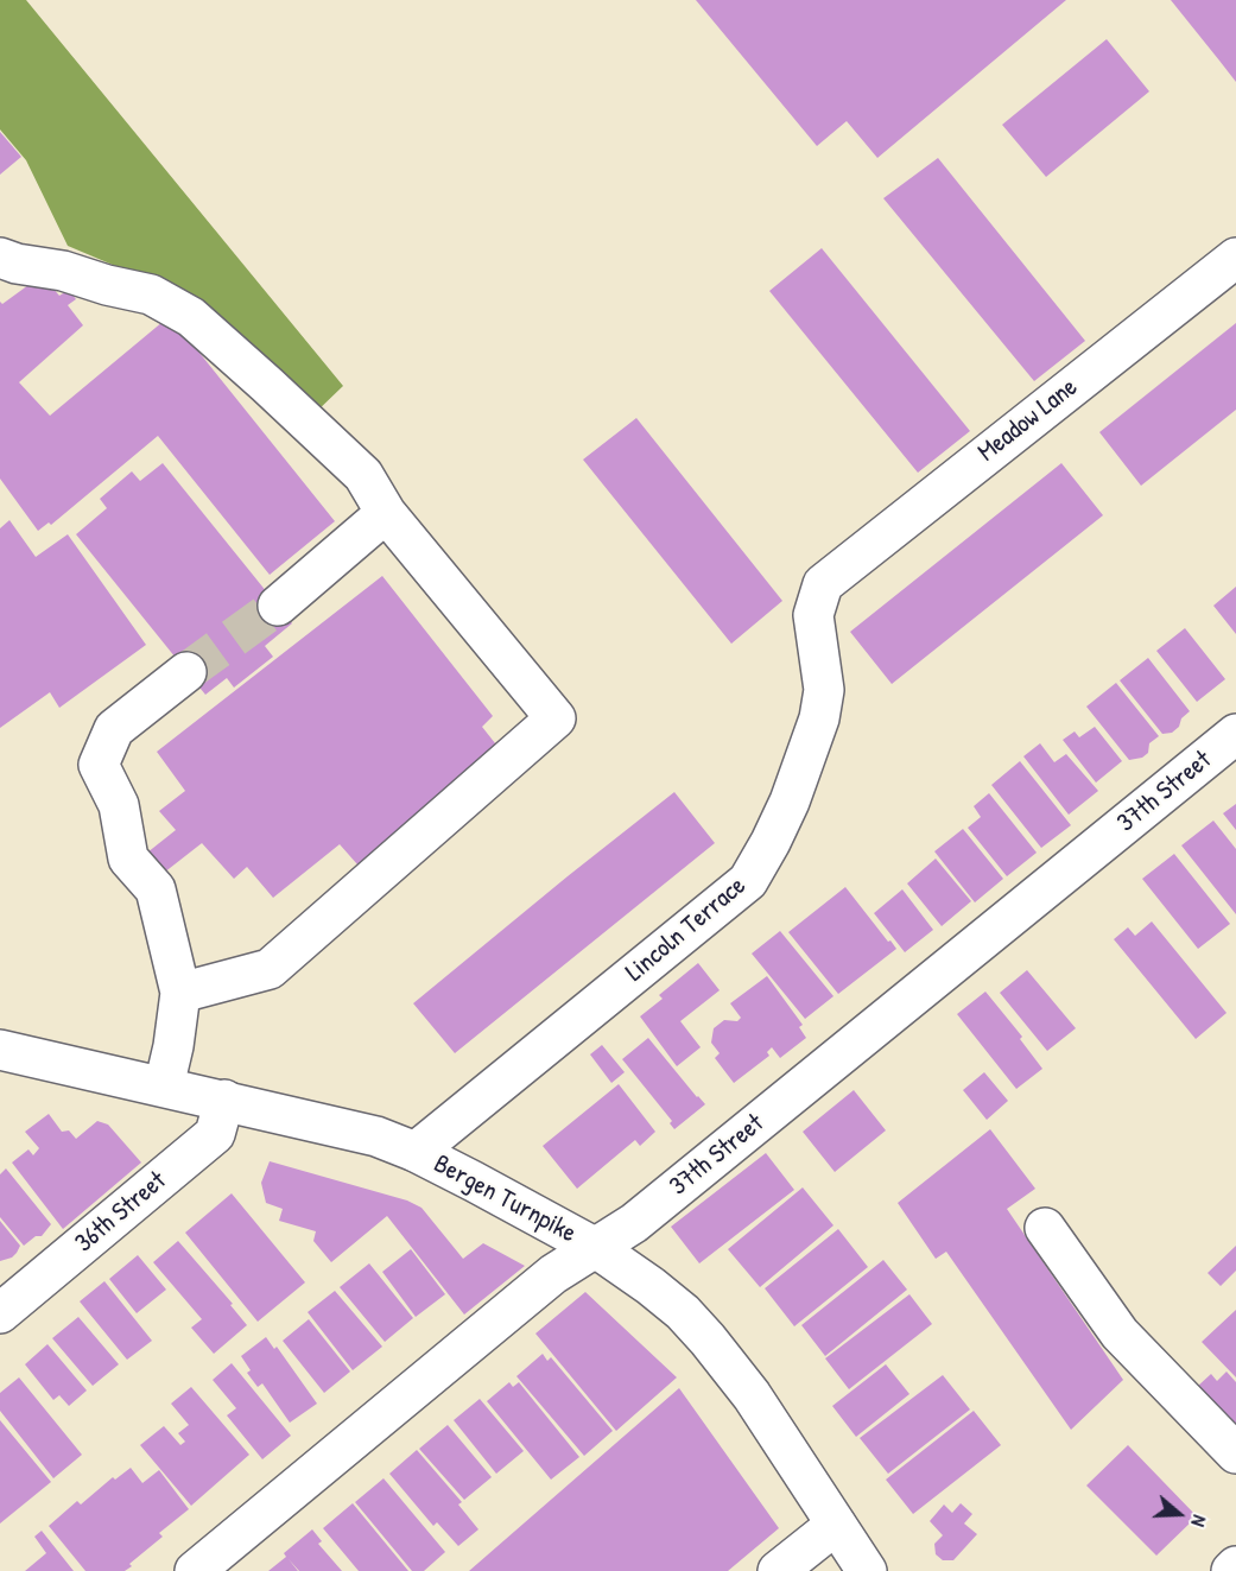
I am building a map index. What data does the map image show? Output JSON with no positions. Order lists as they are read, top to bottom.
{
  "streets": {
    "street": [
      "Meadow Lane",
      "37th Street",
      "Lincoln Terrace",
      "Bergen Turnpike",
      "36th Street"
    ]
  },
  "crossings": [
    ["Meadow Lane", "Lincoln Terrace"],
    ["37th Street", "Bergen Turnpike"],
    ["Lincoln Terrace", "Bergen Turnpike"],
    ["Bergen Turnpike", "36th Street"]
  ],
  "north": "right"
}
